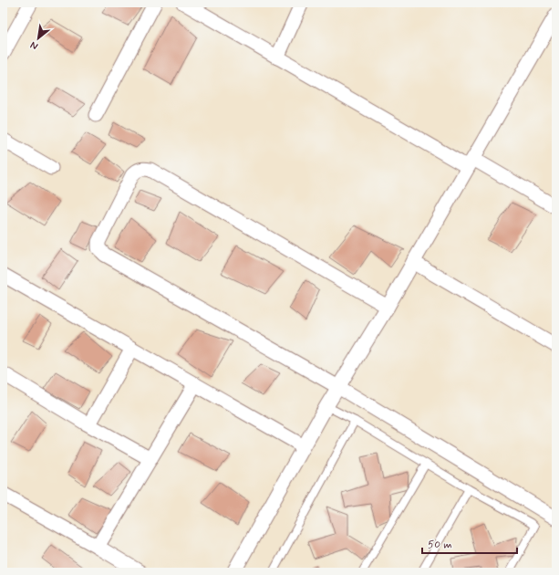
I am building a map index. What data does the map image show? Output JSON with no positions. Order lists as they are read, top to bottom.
{
  "scale_bar": "50 m",
  "north": "bottom left"
}
